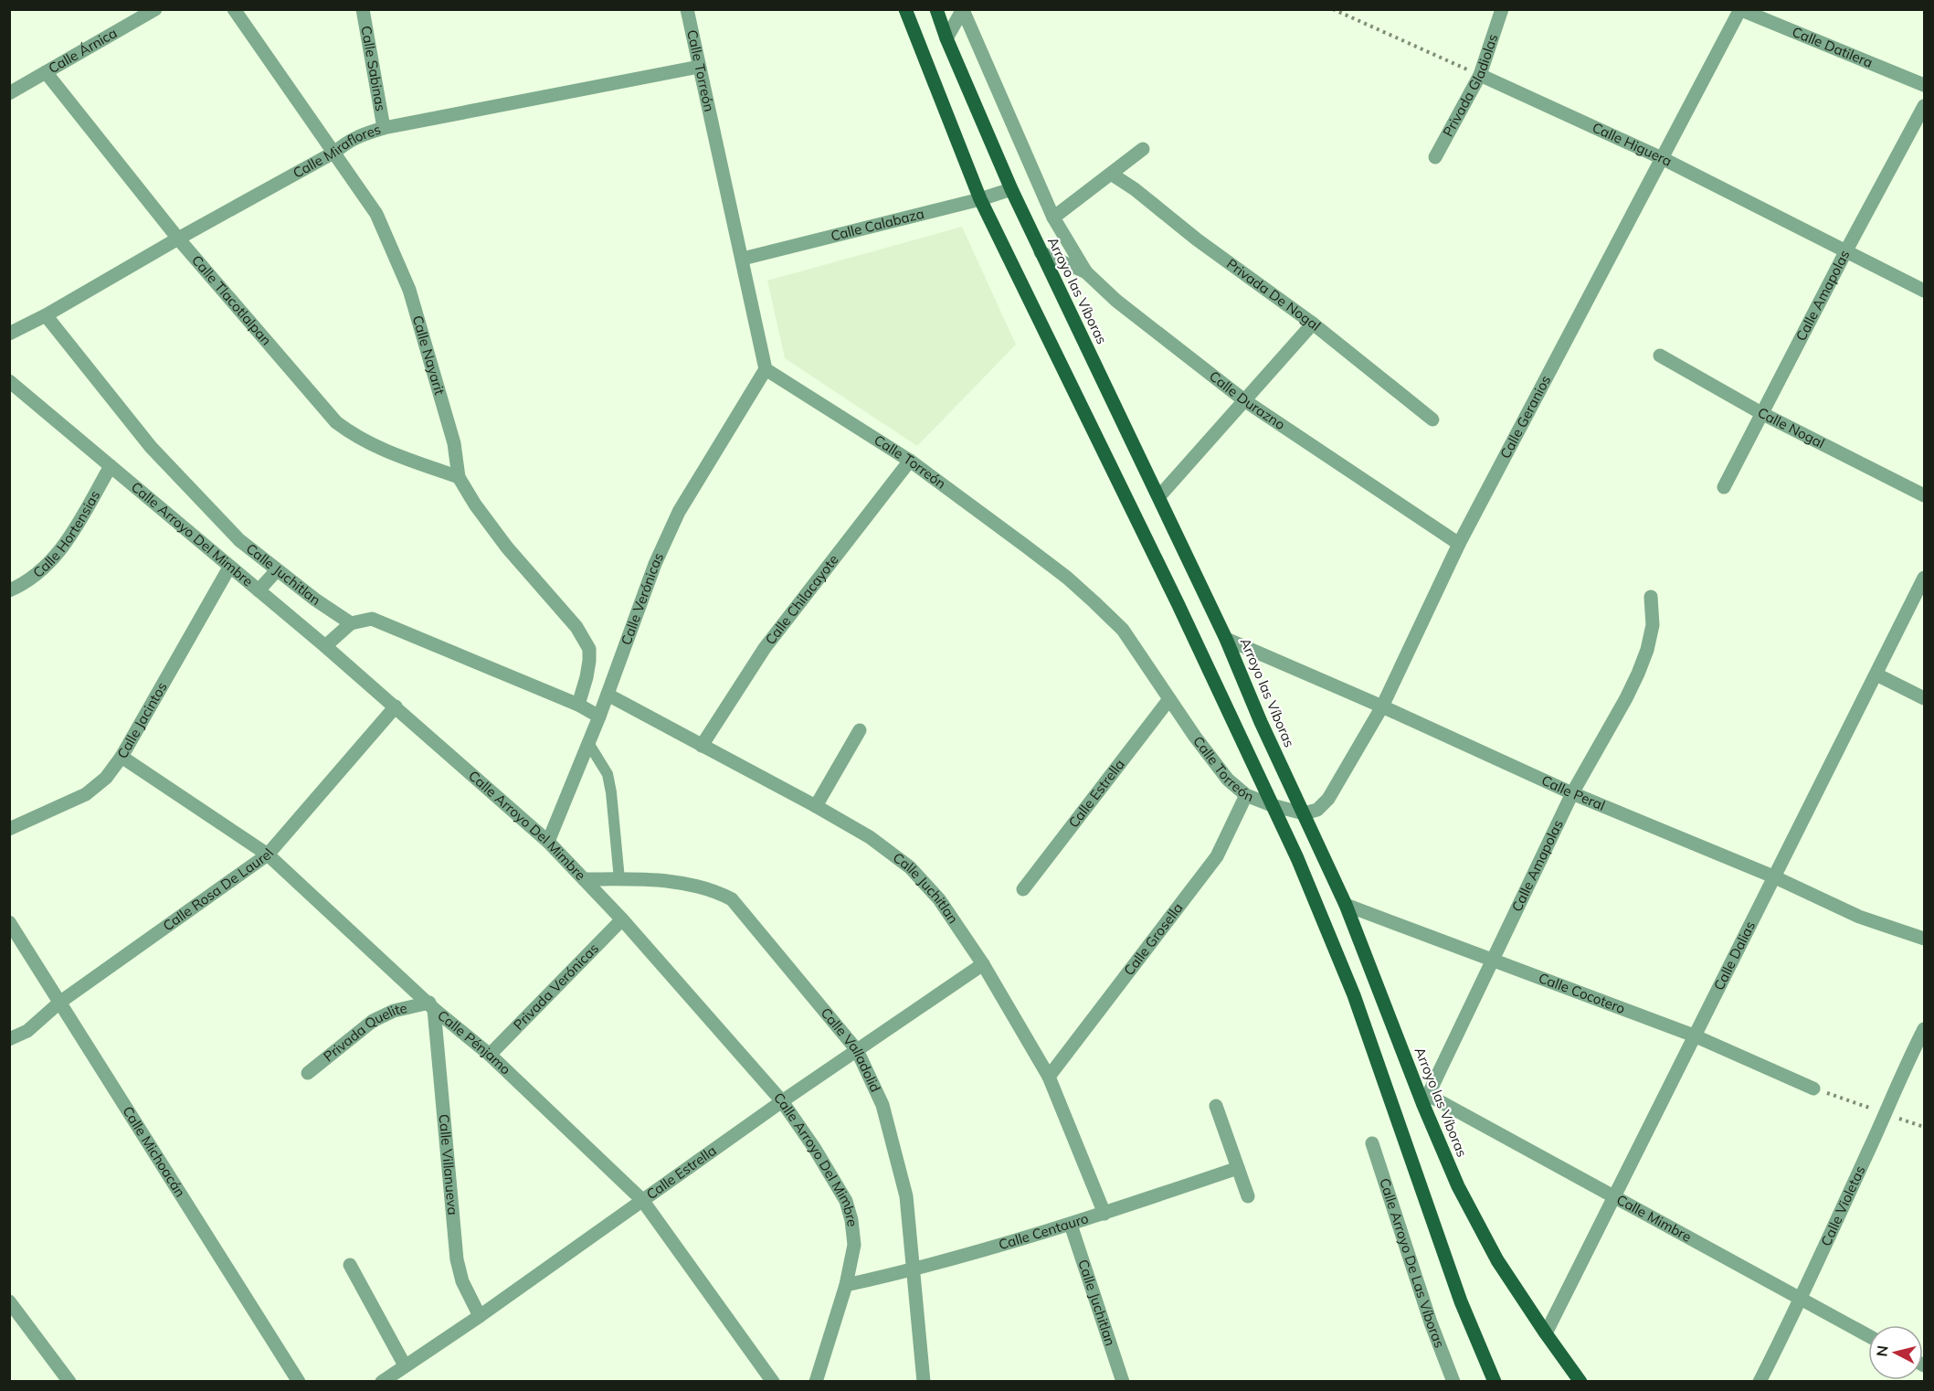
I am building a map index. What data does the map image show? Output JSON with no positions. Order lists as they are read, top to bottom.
{
  "streets": {
    "main road": ["Arroyo las Víboras"],
    "street": [
      "Calle Datilera",
      "Calle Árnica",
      "Calle Sabinas",
      "Calle Torreón",
      "Privada Gladiolas",
      "Calle Higuera",
      "Calle Miraflores",
      "Calle Calabaza",
      "Privada De Nogal",
      "Calle Amapolas",
      "Calle Tlacotlalpan",
      "Calle Nayarit",
      "Calle Durazno",
      "Calle Geranios",
      "Calle Nogal",
      "Calle Hortensias",
      "Calle Arroyo Del Mimbre",
      "Calle Juchitlan",
      "Calle Verónicas",
      "Calle Chilacayote",
      "Calle Jacintos",
      "Calle Peral",
      "Calle Estrella",
      "Calle Rosa De Laurel",
      "Calle Grosella",
      "Calle Dalias",
      "Privada Verónicas",
      "Calle Cocotero",
      "Privada Quelite",
      "Calle Pénjamo",
      "Calle Valladolid",
      "Calle Michoacán",
      "Calle Villanueva",
      "Calle Violetas",
      "Calle Mimbre",
      "Calle Centauro",
      "Calle Arroyo De Las Víboras"
    ]
  },
  "crossings": [
    ["Calle Datilera", "Calle Geranios"],
    ["Calle Árnica", "Calle Tlacotlalpan"],
    ["Calle Sabinas", "Calle Miraflores"],
    ["Calle Torreón", "Calle Miraflores"],
    ["Calle Torreón", "Calle Calabaza"],
    ["Calle Torreón", "Arroyo las Víboras"],
    ["Calle Torreón", "Calle Geranios"],
    ["Calle Torreón", "Calle Verónicas"],
    ["Calle Torreón", "Calle Chilacayote"],
    ["Calle Torreón", "Calle Estrella"],
    ["Calle Torreón", "Calle Grosella"],
    ["Privada Gladiolas", "Calle Higuera"],
    ["Calle Higuera", "Calle Amapolas"],
    ["Calle Higuera", "Calle Geranios"],
    ["Calle Miraflores", "Calle Tlacotlalpan"],
    ["Calle Miraflores", "Calle Nayarit"],
    ["Calle Miraflores", "Calle Juchitlan"],
    ["Calle Calabaza", "Arroyo las Víboras"],
    ["Arroyo las Víboras", "Calle Amapolas"],
    ["Arroyo las Víboras", "Calle Durazno"],
    ["Arroyo las Víboras", "Calle Geranios"],
    ["Arroyo las Víboras", "Calle Peral"],
    ["Arroyo las Víboras", "Calle Dalias"],
    ["Arroyo las Víboras", "Calle Cocotero"],
    ["Arroyo las Víboras", "Calle Mimbre"],
    ["Calle Amapolas", "Calle Nogal"],
    ["Calle Amapolas", "Calle Peral"],
    ["Calle Amapolas", "Calle Cocotero"],
    ["Calle Amapolas", "Calle Mimbre"],
    ["Calle Tlacotlalpan", "Calle Nayarit"],
    ["Calle Durazno", "Calle Geranios"],
    ["Calle Geranios", "Calle Peral"],
    ["Calle Hortensias", "Calle Arroyo Del Mimbre"],
    ["Calle Arroyo Del Mimbre", "Calle Verónicas"],
    ["Calle Arroyo Del Mimbre", "Calle Jacintos"],
    ["Calle Arroyo Del Mimbre", "Calle Estrella"],
    ["Calle Arroyo Del Mimbre", "Calle Rosa De Laurel"],
    ["Calle Arroyo Del Mimbre", "Privada Verónicas"],
    ["Calle Arroyo Del Mimbre", "Calle Valladolid"],
    ["Calle Arroyo Del Mimbre", "Calle Centauro"],
    ["Calle Juchitlan", "Calle Verónicas"],
    ["Calle Juchitlan", "Calle Chilacayote"],
    ["Calle Juchitlan", "Calle Estrella"],
    ["Calle Juchitlan", "Calle Grosella"],
    ["Calle Juchitlan", "Calle Centauro"],
    ["Calle Jacintos", "Calle Pénjamo"],
    ["Calle Peral", "Calle Dalias"],
    ["Calle Estrella", "Calle Pénjamo"],
    ["Calle Estrella", "Calle Valladolid"],
    ["Calle Estrella", "Calle Villanueva"],
    ["Calle Rosa De Laurel", "Calle Pénjamo"],
    ["Calle Rosa De Laurel", "Calle Michoacán"],
    ["Calle Dalias", "Calle Cocotero"],
    ["Calle Dalias", "Calle Mimbre"],
    ["Privada Verónicas", "Calle Pénjamo"],
    ["Privada Quelite", "Calle Pénjamo"],
    ["Privada Quelite", "Calle Villanueva"],
    ["Calle Pénjamo", "Calle Villanueva"],
    ["Calle Valladolid", "Calle Centauro"],
    ["Calle Violetas", "Calle Mimbre"]
  ],
  "north": "left"
}
